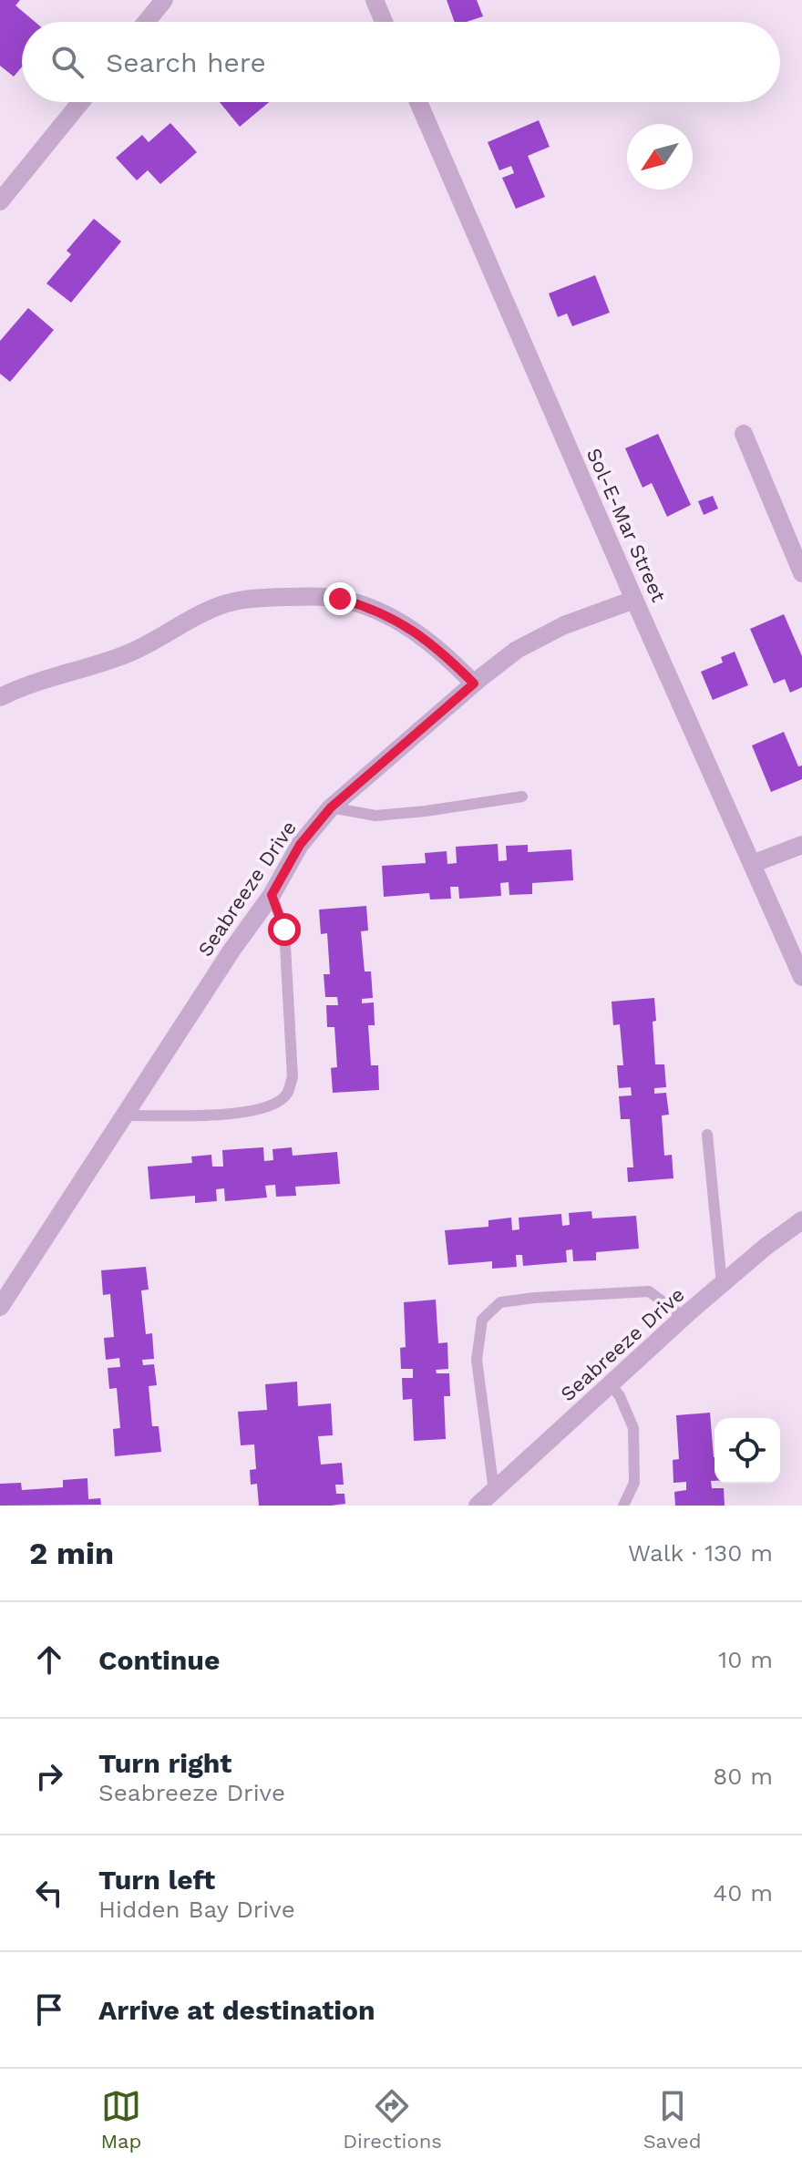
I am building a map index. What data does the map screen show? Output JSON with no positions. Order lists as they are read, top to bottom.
{
  "streets": {
    "street": ["Sol-E-Mar Street", "Seabreeze Drive"]
  },
  "crossings": [
    ["Sol-E-Mar Street", "Seabreeze Drive"]
  ],
  "north": "bottom left",
  "page": {
    "search": "Search here",
    "heading": ["2 min", "Walk · 130 m"],
    "list": [
      ["Continue", "10 m"],
      ["Turn right", "Seabreeze Drive", "80 m"],
      ["Turn left", "Hidden Bay Drive", "40 m"],
      "Arrive at destination"
    ],
    "nav": ["Map", "Directions", "Saved"]
  }
}
